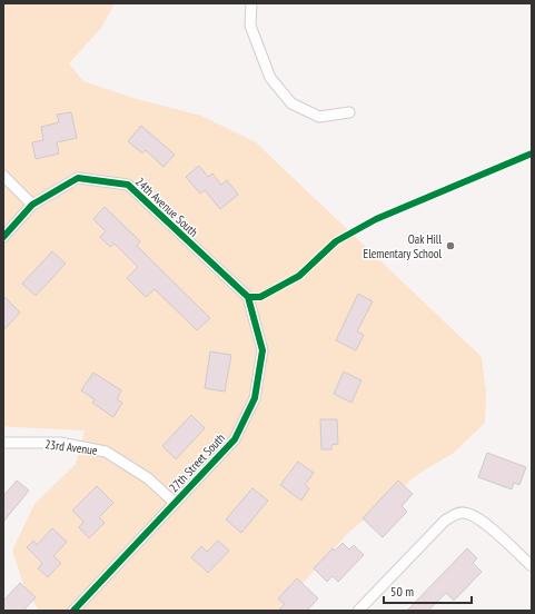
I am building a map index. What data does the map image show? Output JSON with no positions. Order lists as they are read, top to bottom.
{
  "streets": {
    "street": ["24th Avenue South", "23rd Avenue", "27th Street South"]
  },
  "crossings": [
    ["24th Avenue South", "27th Street South"],
    ["23rd Avenue", "27th Street South"]
  ],
  "places": ["Oak Hill Elementary School"],
  "scale_bar": "50 m"
}
